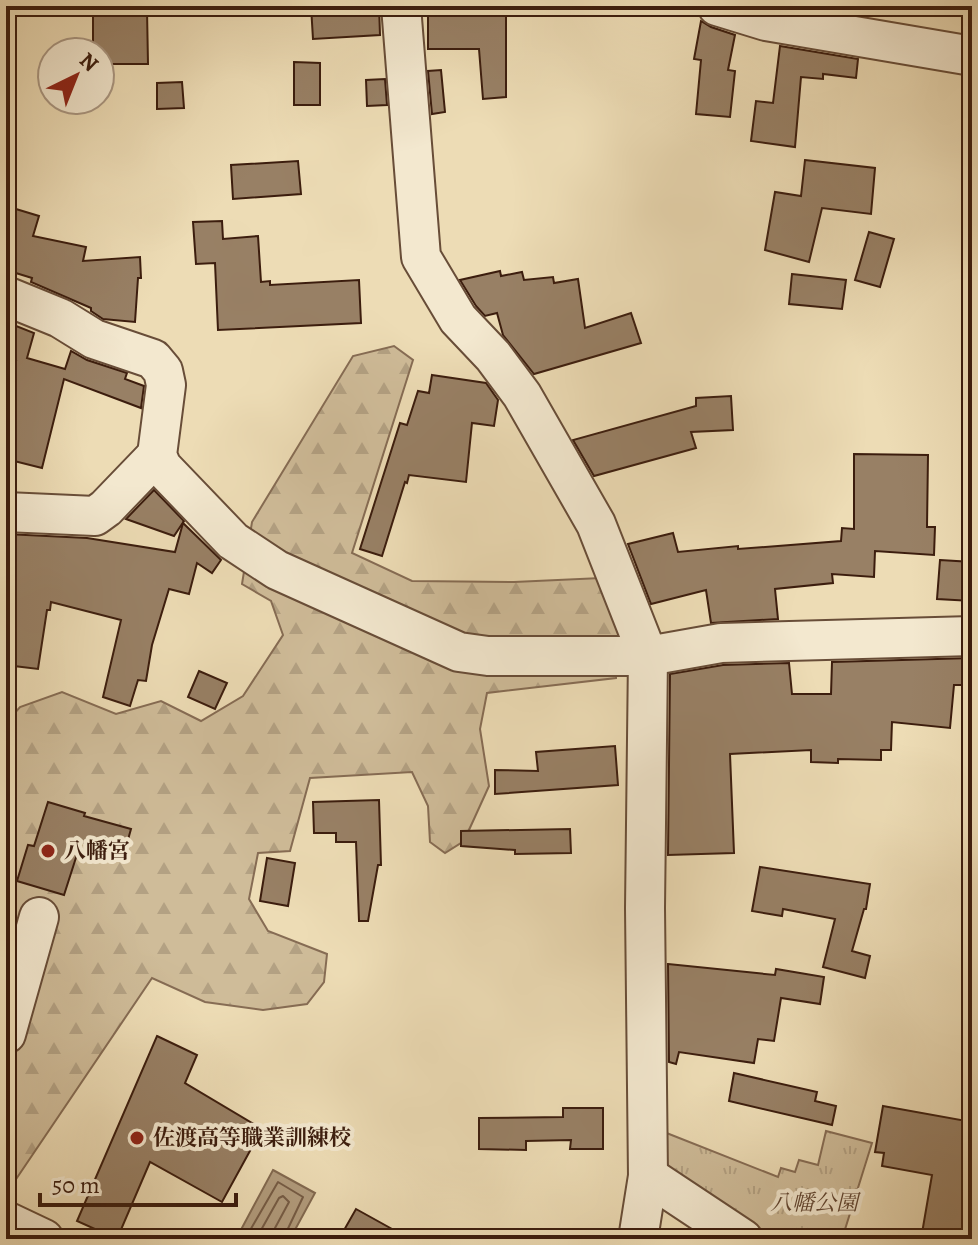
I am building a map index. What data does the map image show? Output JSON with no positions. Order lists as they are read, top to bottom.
{
  "parks": ["八幡公園"],
  "places": ["八幡宮", "佐渡高等職業訓練校"],
  "scale_bar": "50 m",
  "north": "top right"
}
